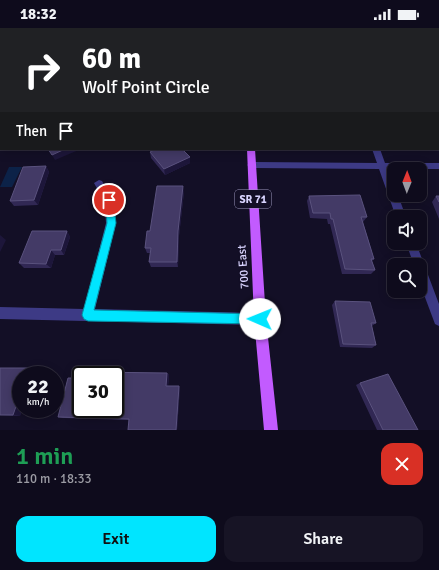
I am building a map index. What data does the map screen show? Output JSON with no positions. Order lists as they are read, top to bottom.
{
  "streets": {
    "main road": ["SR 71", "700 East"]
  },
  "north": "top",
  "page": {
    "status": "18:32",
    "turn": ["60 m", "Wolf Point Circle"],
    "then": "Then",
    "speed": "22 km/h",
    "limit": "30",
    "heading": ["1 min", "110 m · 18:33"],
    "buttons": ["Exit", "Share"]
  }
}
